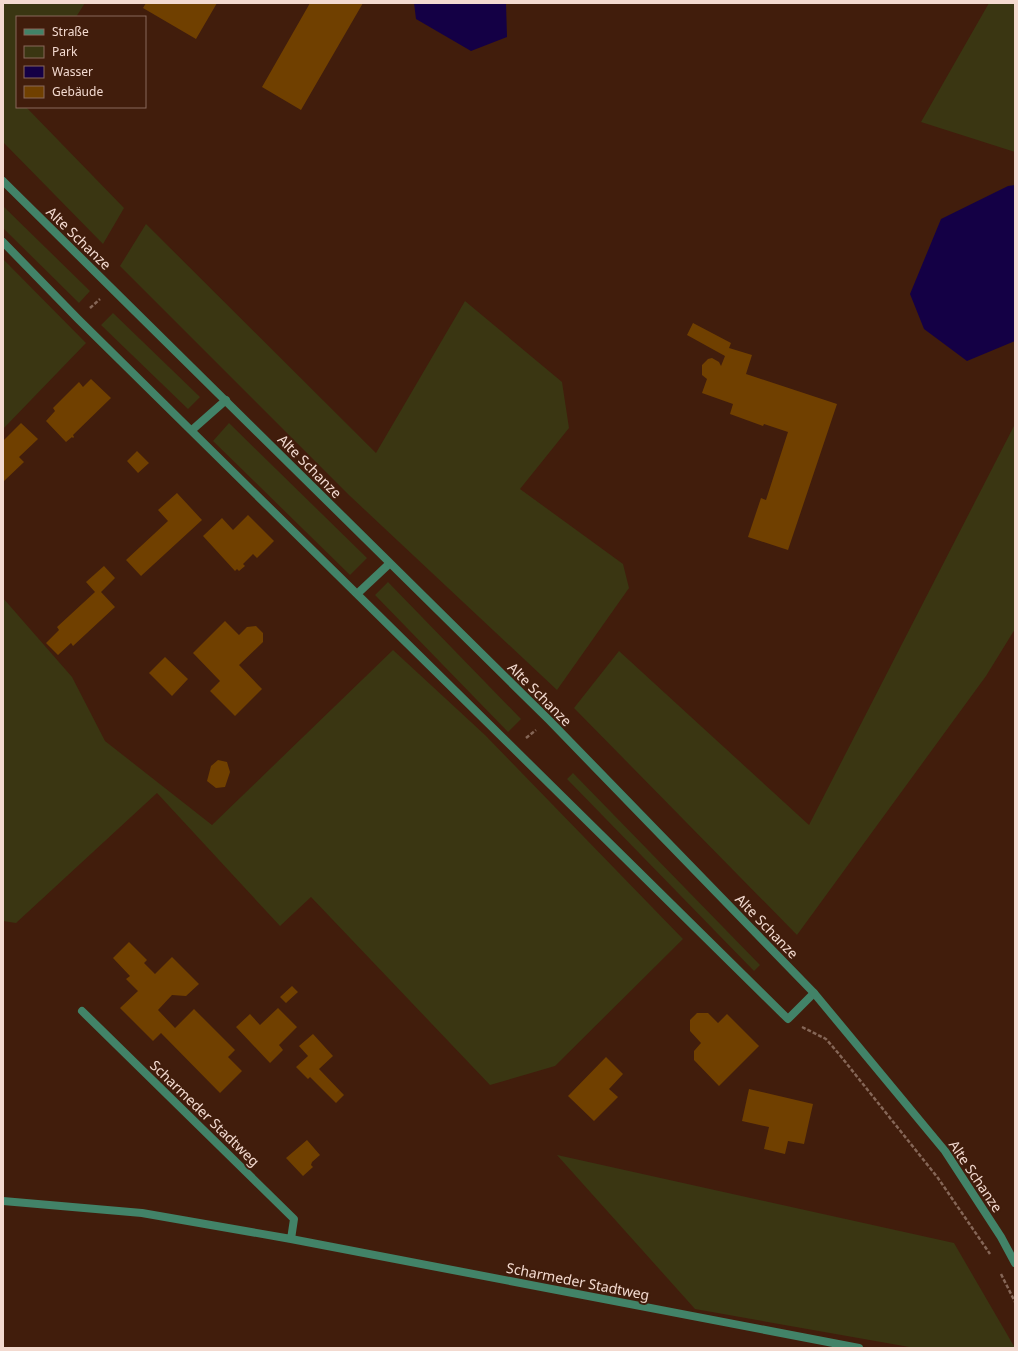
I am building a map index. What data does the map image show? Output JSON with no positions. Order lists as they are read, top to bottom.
{
  "streets": {
    "street": ["Alte Schanze", "Scharmeder Stadtweg"]
  },
  "legend": [
    "Straße",
    "Park",
    "Wasser",
    "Gebäude"
  ]
}
